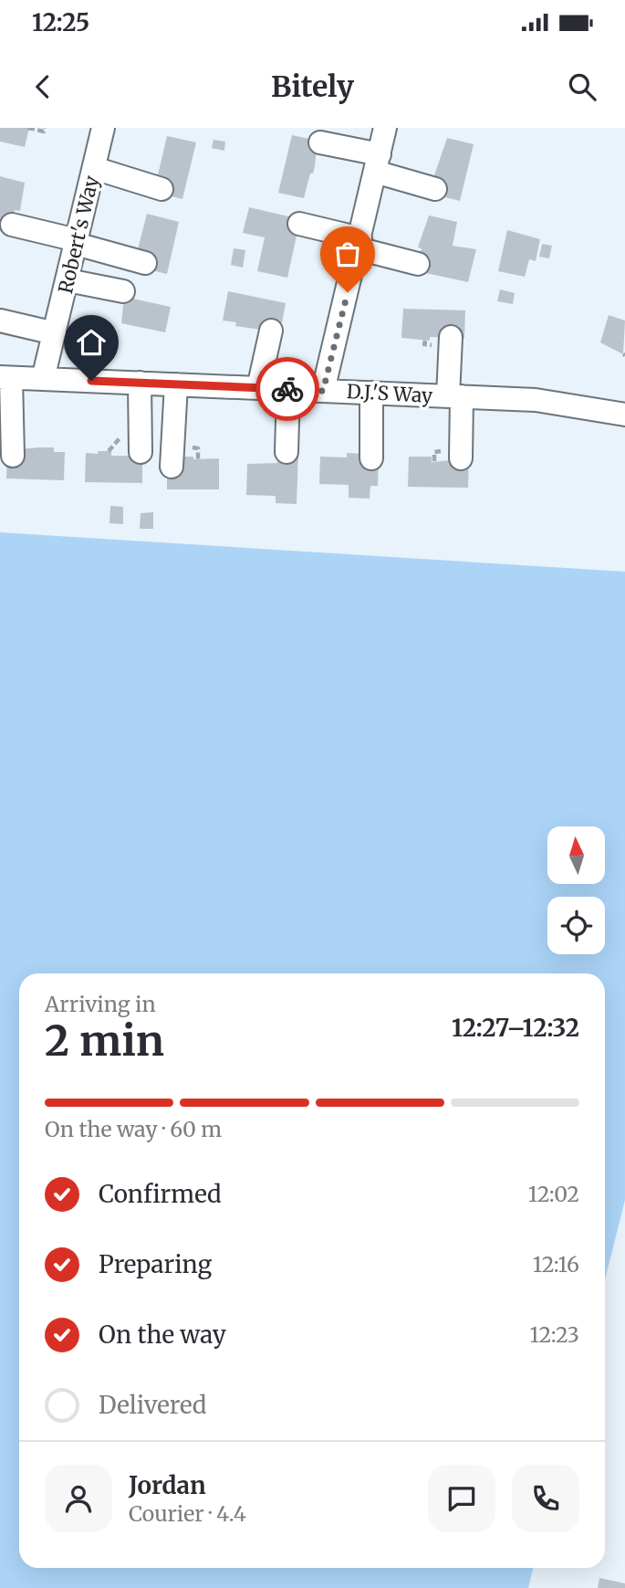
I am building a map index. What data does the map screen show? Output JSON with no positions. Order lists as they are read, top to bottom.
{
  "streets": {
    "street": ["Robert's Way", "D.J.'S Way"]
  },
  "crossings": [
    ["Robert's Way", "D.J.'S Way"]
  ],
  "north": "top",
  "page": {
    "status": "12:25",
    "header": "Bitely",
    "heading": ["2 min", "Arriving in", "12:27–12:32"],
    "panel": ["Jordan", "Courier · 4.4"],
    "bar": "On the way · 60 m",
    "list": [
      ["Confirmed", "12:02"],
      ["Preparing", "12:16"],
      ["On the way", "12:23"],
      "Delivered"
    ]
  }
}
